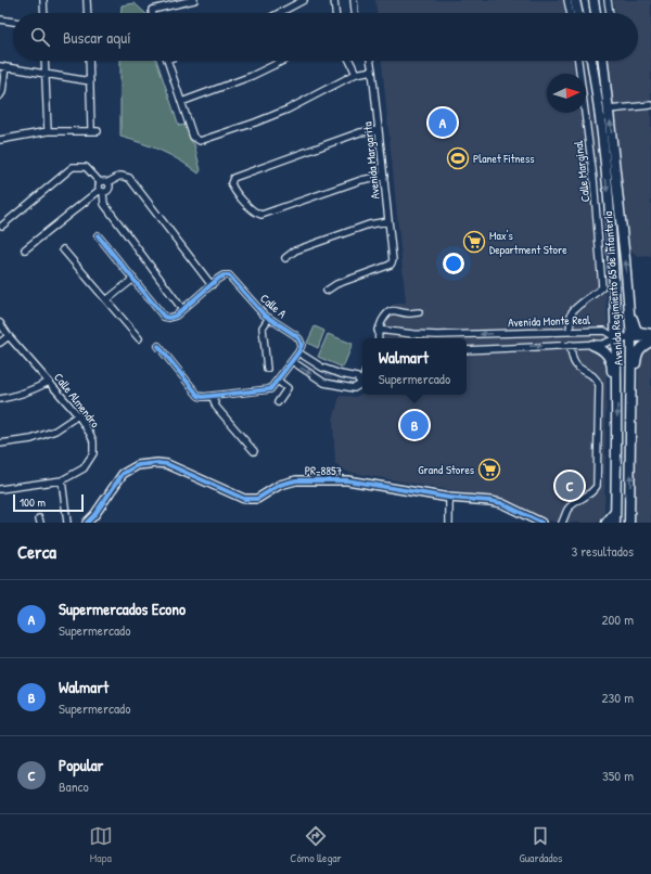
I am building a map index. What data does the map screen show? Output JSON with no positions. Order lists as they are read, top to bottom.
{
  "streets": {
    "main road": ["Avenida Regimiento 65 de Infantería"],
    "street": [
      "Avenida Margarita",
      "Calle Marginal",
      "Calle A",
      "Avenida Monte Real",
      "Calle Almendro",
      "PR-8857"
    ]
  },
  "crossings": [
    ["Calle Marginal", "Avenida Monte Real"],
    ["Avenida Regimiento 65 de Infantería", "Avenida Monte Real"]
  ],
  "places": {
    "sports": ["Planet Fitness"],
    "supermarket": ["Max's Department Store", "Grand Stores"]
  },
  "scale_bar": "100 m",
  "north": "right",
  "page": {
    "search": "Buscar aquí",
    "pins": ["A", "B", "C"],
    "popup": ["Walmart", "Supermercado"],
    "scale": "100 m",
    "heading": ["Cerca", "3 resultados"],
    "list": [
      {
        "mark": "A",
        "name": "Supermercados Econo",
        "note": "Supermercado",
        "value": "200 m"
      },
      {
        "mark": "B",
        "name": "Walmart",
        "note": "Supermercado",
        "value": "230 m"
      },
      {
        "mark": "C",
        "name": "Popular",
        "note": "Banco",
        "value": "350 m"
      }
    ],
    "nav": ["Mapa", "Cómo llegar", "Guardados"]
  }
}
